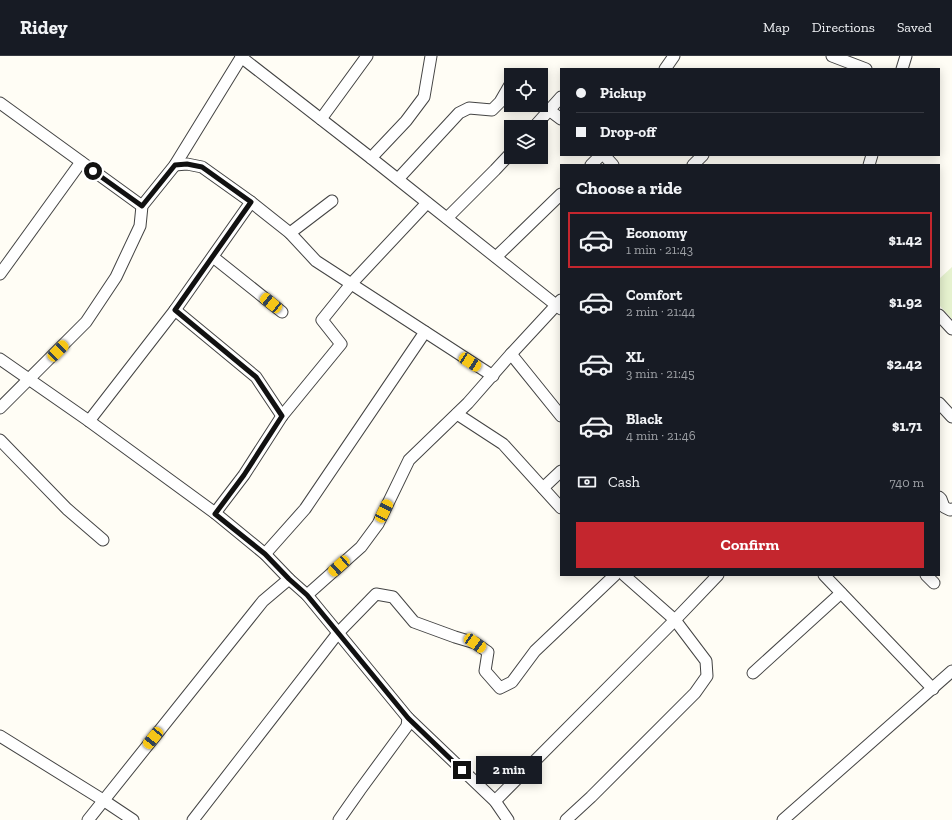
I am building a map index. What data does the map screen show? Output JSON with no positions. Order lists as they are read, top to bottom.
{
  "page": {
    "header": "Ridey",
    "nav": ["Map", "Directions", "Saved"],
    "banner": ["Pickup", "Drop-off"],
    "heading": "Choose a ride",
    "list": [
      {
        "name": "Economy",
        "note": "1 min · 21:43",
        "value": "$1.42"
      },
      {
        "name": "Comfort",
        "note": "2 min · 21:44",
        "value": "$1.92"
      },
      {
        "name": "XL",
        "note": "3 min · 21:45",
        "value": "$2.42"
      },
      {
        "name": "Black",
        "note": "4 min · 21:46",
        "value": "$1.71"
      }
    ],
    "pay": ["Cash", "740 m"],
    "buttons": "Confirm",
    "bubble": "2 min"
  }
}
